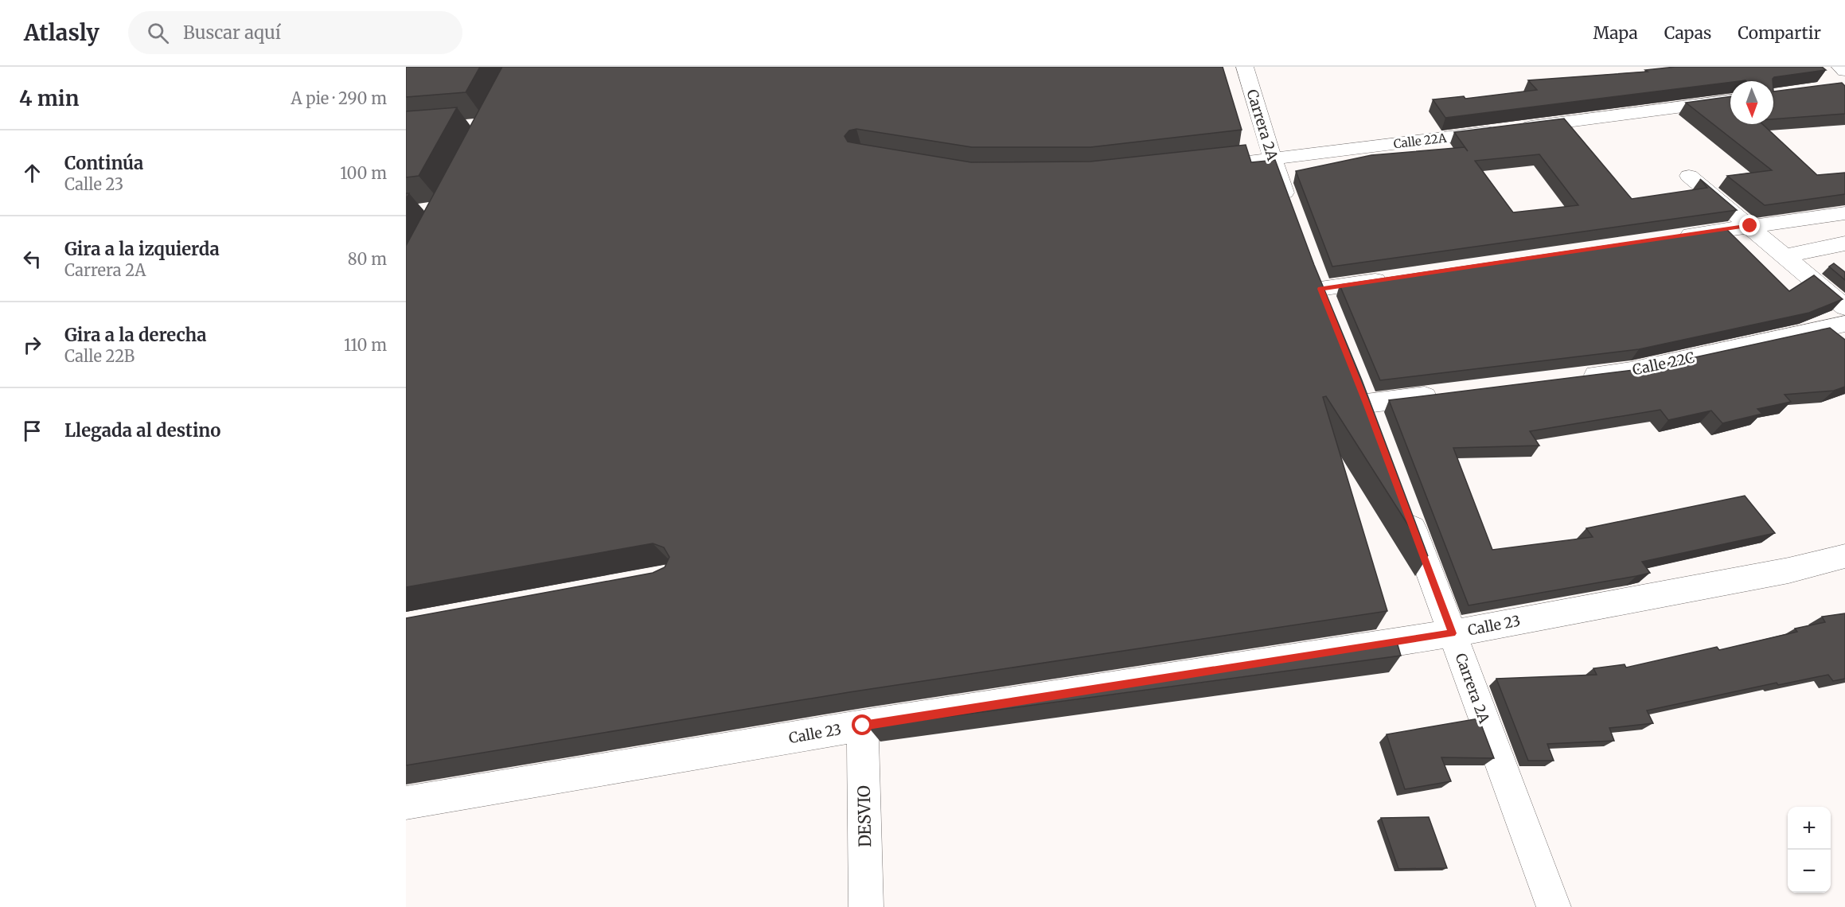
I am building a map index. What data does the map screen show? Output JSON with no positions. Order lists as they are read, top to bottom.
{
  "streets": {
    "street": [
      "Carrera 2A",
      "Calle 22A",
      "Calle 22C",
      "Calle 23",
      "DESVIO"
    ]
  },
  "crossings": [
    ["Carrera 2A", "Calle 22A"],
    ["Carrera 2A", "Calle 23"],
    ["Calle 23", "DESVIO"]
  ],
  "north": "bottom",
  "page": {
    "header": "Atlasly",
    "search": "Buscar aquí",
    "nav": ["Mapa", "Capas", "Compartir"],
    "heading": ["4 min", "A pie · 290 m"],
    "list": [
      ["Continúa", "Calle 23", "100 m"],
      ["Gira a la izquierda", "Carrera 2A", "80 m"],
      ["Gira a la derecha", "Calle 22B", "110 m"],
      "Llegada al destino"
    ],
    "map_buttons": ["+", "−"]
  }
}
